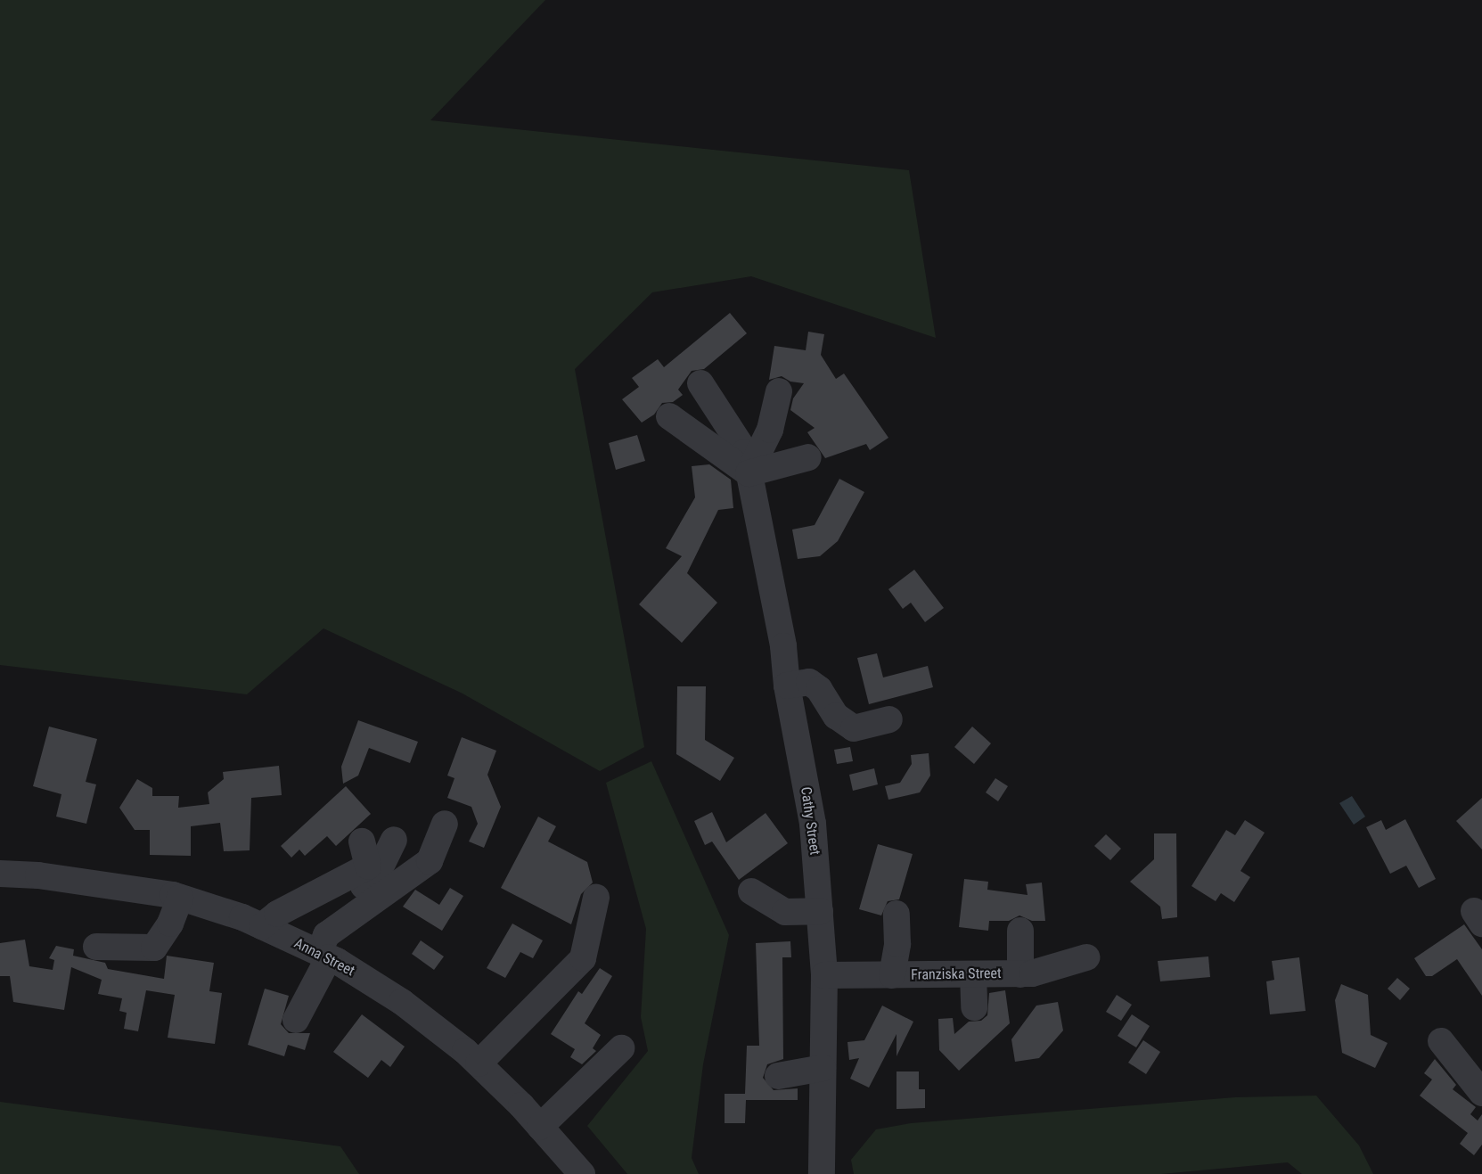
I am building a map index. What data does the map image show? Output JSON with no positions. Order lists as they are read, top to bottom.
{
  "streets": {
    "street": ["Cathy Street", "Anna Street", "Franziska Street"]
  },
  "crossings": [
    ["Cathy Street", "Franziska Street"]
  ]
}
